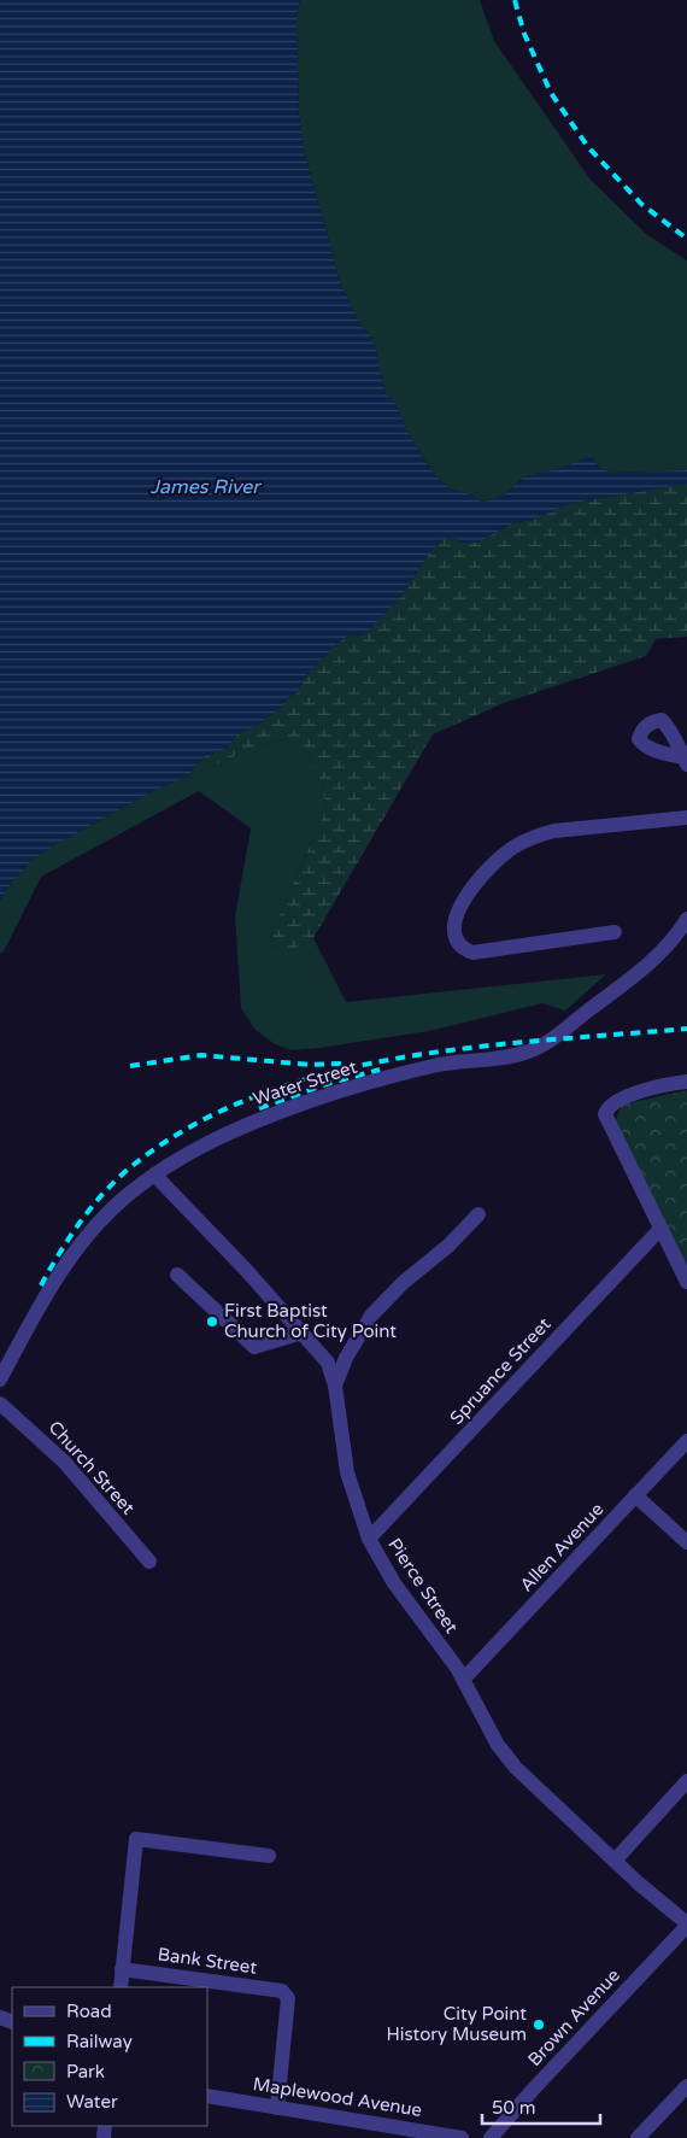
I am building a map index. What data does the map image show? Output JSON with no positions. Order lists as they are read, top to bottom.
{
  "streets": {
    "street": [
      "Water Street",
      "Spruance Street",
      "Church Street",
      "Allen Avenue",
      "Pierce Street",
      "Bank Street",
      "Brown Avenue",
      "Maplewood Avenue"
    ]
  },
  "crossings": [
    ["Water Street", "Pierce Street"],
    ["Spruance Street", "Pierce Street"],
    ["Allen Avenue", "Pierce Street"],
    ["Pierce Street", "Brown Avenue"],
    ["Bank Street", "Maplewood Avenue"]
  ],
  "water": ["James River"],
  "places": ["First Baptist Church of City Point", "City Point History Museum"],
  "legend": [
    "Road",
    "Railway",
    "Park",
    "Water"
  ],
  "scale_bar": "50 m"
}
